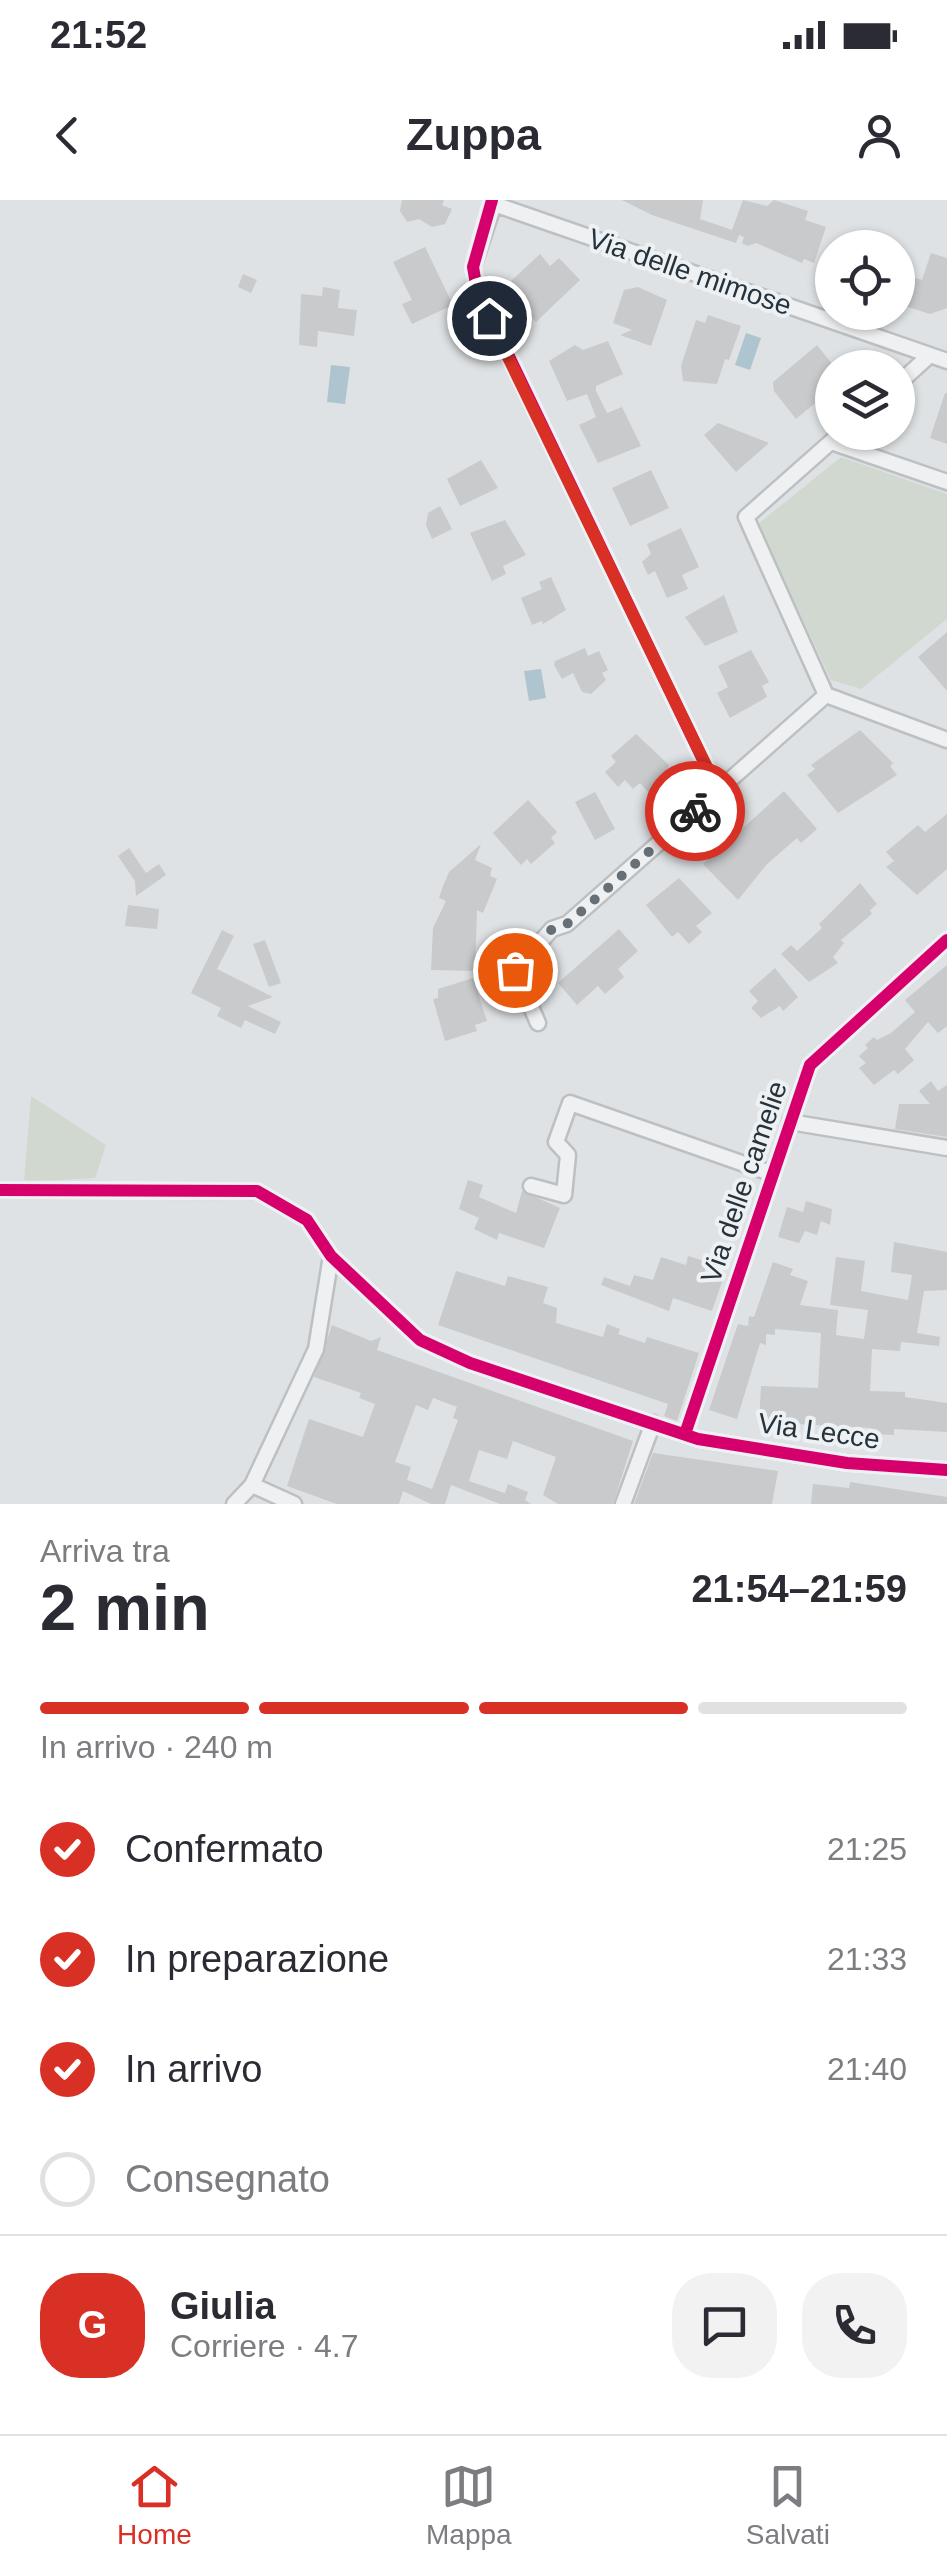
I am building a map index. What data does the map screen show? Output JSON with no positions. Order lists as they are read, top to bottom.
{
  "streets": {
    "street": ["Via delle mimose", "Via delle camelie", "Via Lecce"]
  },
  "crossings": [
    ["Via delle camelie", "Via Lecce"]
  ],
  "page": {
    "status": "21:52",
    "header": "Zuppa",
    "heading": ["2 min", "Arriva tra", "21:54–21:59"],
    "panel": ["Giulia", "Corriere · 4.7"],
    "bar": "In arrivo · 240 m",
    "list": [
      ["Confermato", "21:25"],
      ["In preparazione", "21:33"],
      ["In arrivo", "21:40"],
      "Consegnato"
    ],
    "round": "G",
    "tabs": ["Home", "Mappa", "Salvati"]
  }
}
